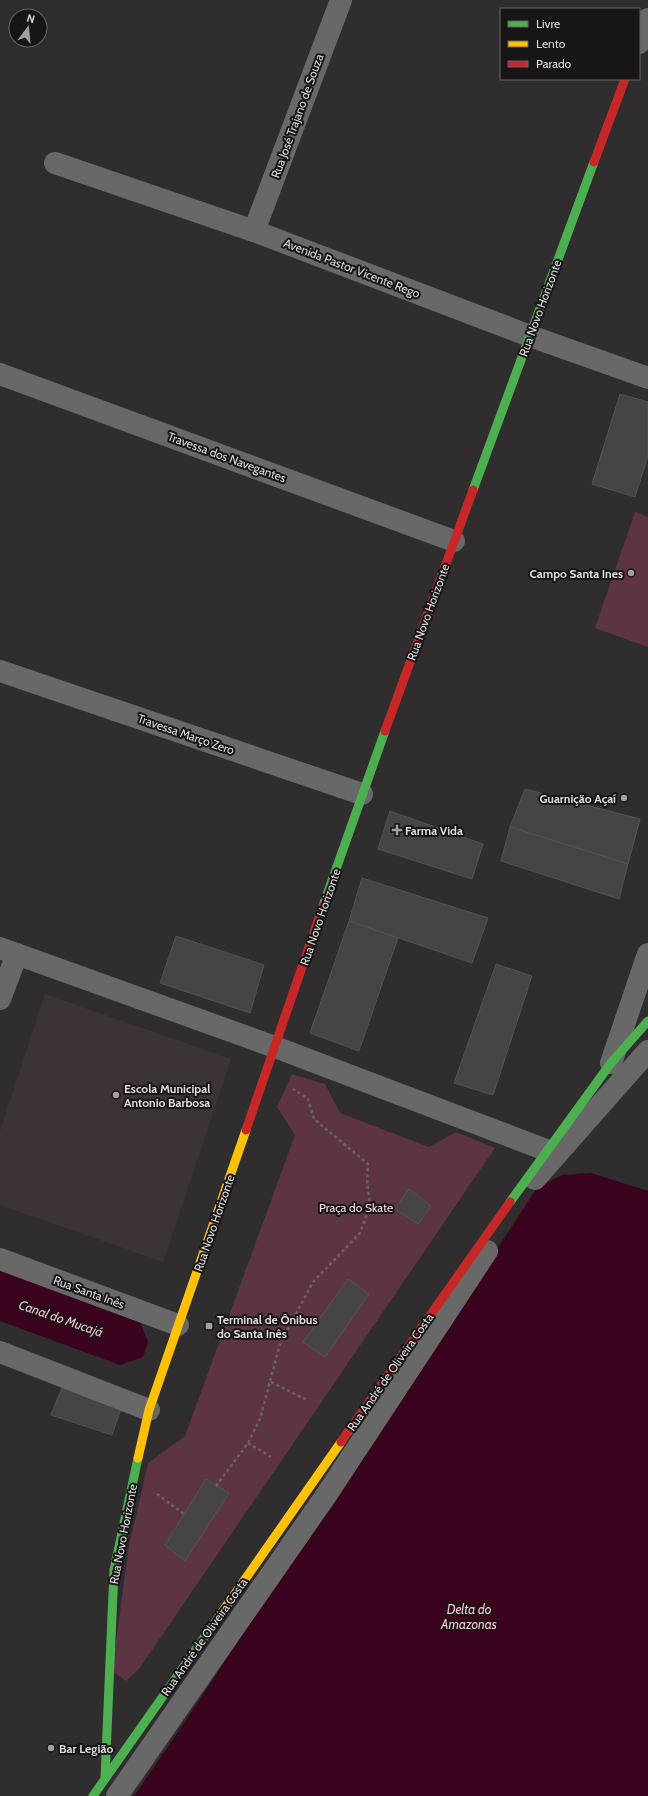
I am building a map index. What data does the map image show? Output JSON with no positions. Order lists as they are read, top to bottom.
{
  "streets": {
    "street": [
      "Rua José Trajano de Souza",
      "Avenida Pastor Vicente Rego",
      "Rua Novo Horizonte",
      "Travessa dos Navegantes",
      "Travessa Março Zero",
      "Rua Santa Inês",
      "Rua André de Oliveira Costa"
    ]
  },
  "crossings": [
    ["Rua José Trajano de Souza", "Avenida Pastor Vicente Rego"],
    ["Avenida Pastor Vicente Rego", "Rua Novo Horizonte"],
    ["Rua Novo Horizonte", "Travessa dos Navegantes"],
    ["Rua Novo Horizonte", "Travessa Março Zero"],
    ["Rua Novo Horizonte", "Rua Santa Inês"],
    ["Rua Novo Horizonte", "Rua André de Oliveira Costa"]
  ],
  "water": ["Canal do Mucajá", "Delta do Amazonas"],
  "parks": ["Praça do Skate"],
  "places": {
    "other": [
      "Campo Santa Ines",
      "Guarnição Açaí",
      "Escola Municipal Antonio Barbosa",
      "Bar Legião"
    ],
    "health": ["Farma Vida"],
    "transit": ["Terminal de Ônibus do Santa Inês"]
  },
  "legend": ["Livre", "Lento", "Parado"],
  "north": "top"
}
